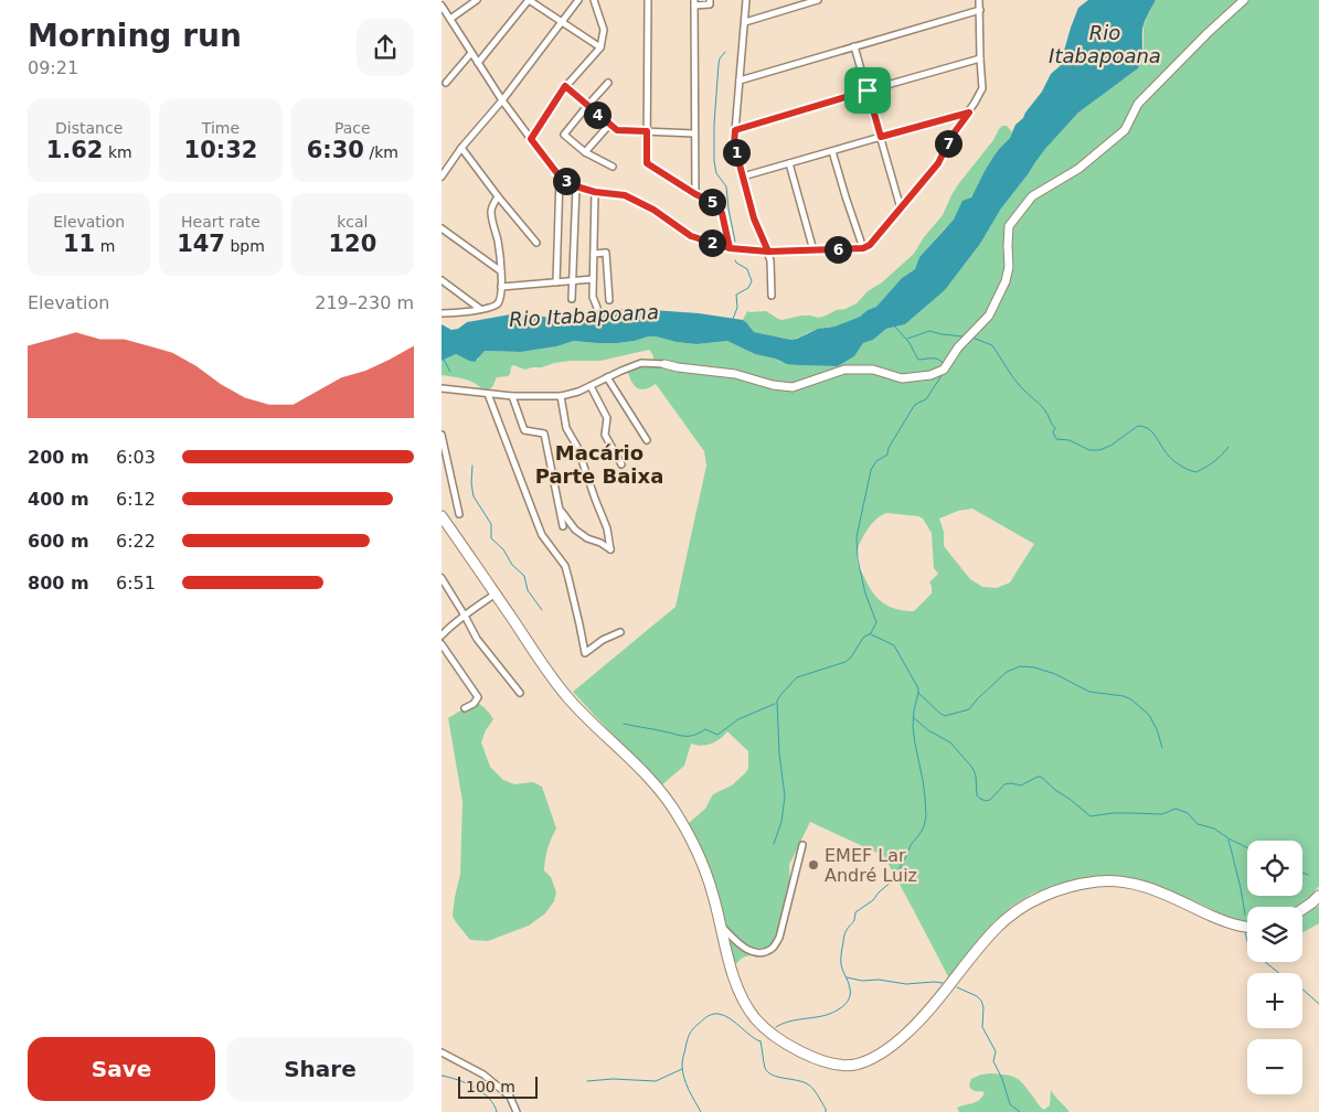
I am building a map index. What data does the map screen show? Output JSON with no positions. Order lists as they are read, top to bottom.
{
  "districts": ["Macário Parte Baixa"],
  "water": ["Rio Itabapoana"],
  "places": ["EMEF Lar André Luiz"],
  "scale_bar": "100 m",
  "page": {
    "heading": ["Morning run", "09:21"],
    "stats": [
      ["Distance", "1.62 km"],
      ["Time", "10:32"],
      ["Pace", "6:30 /km"],
      ["Elevation", "11 m"],
      ["Heart rate", "147 bpm"],
      ["kcal", "120"]
    ],
    "pins": [
      "4",
      "7",
      "1",
      "3",
      "5",
      "2",
      "6"
    ],
    "chart": ["Elevation", "219–230 m"],
    "list": [
      {
        "name": "200 m",
        "note": "6:03"
      },
      {
        "name": "400 m",
        "note": "6:12"
      },
      {
        "name": "600 m",
        "note": "6:22"
      },
      {
        "name": "800 m",
        "note": "6:51"
      }
    ],
    "map_buttons": ["+", "−"],
    "buttons": ["Save", "Share"],
    "scale": "100 m"
  }
}
